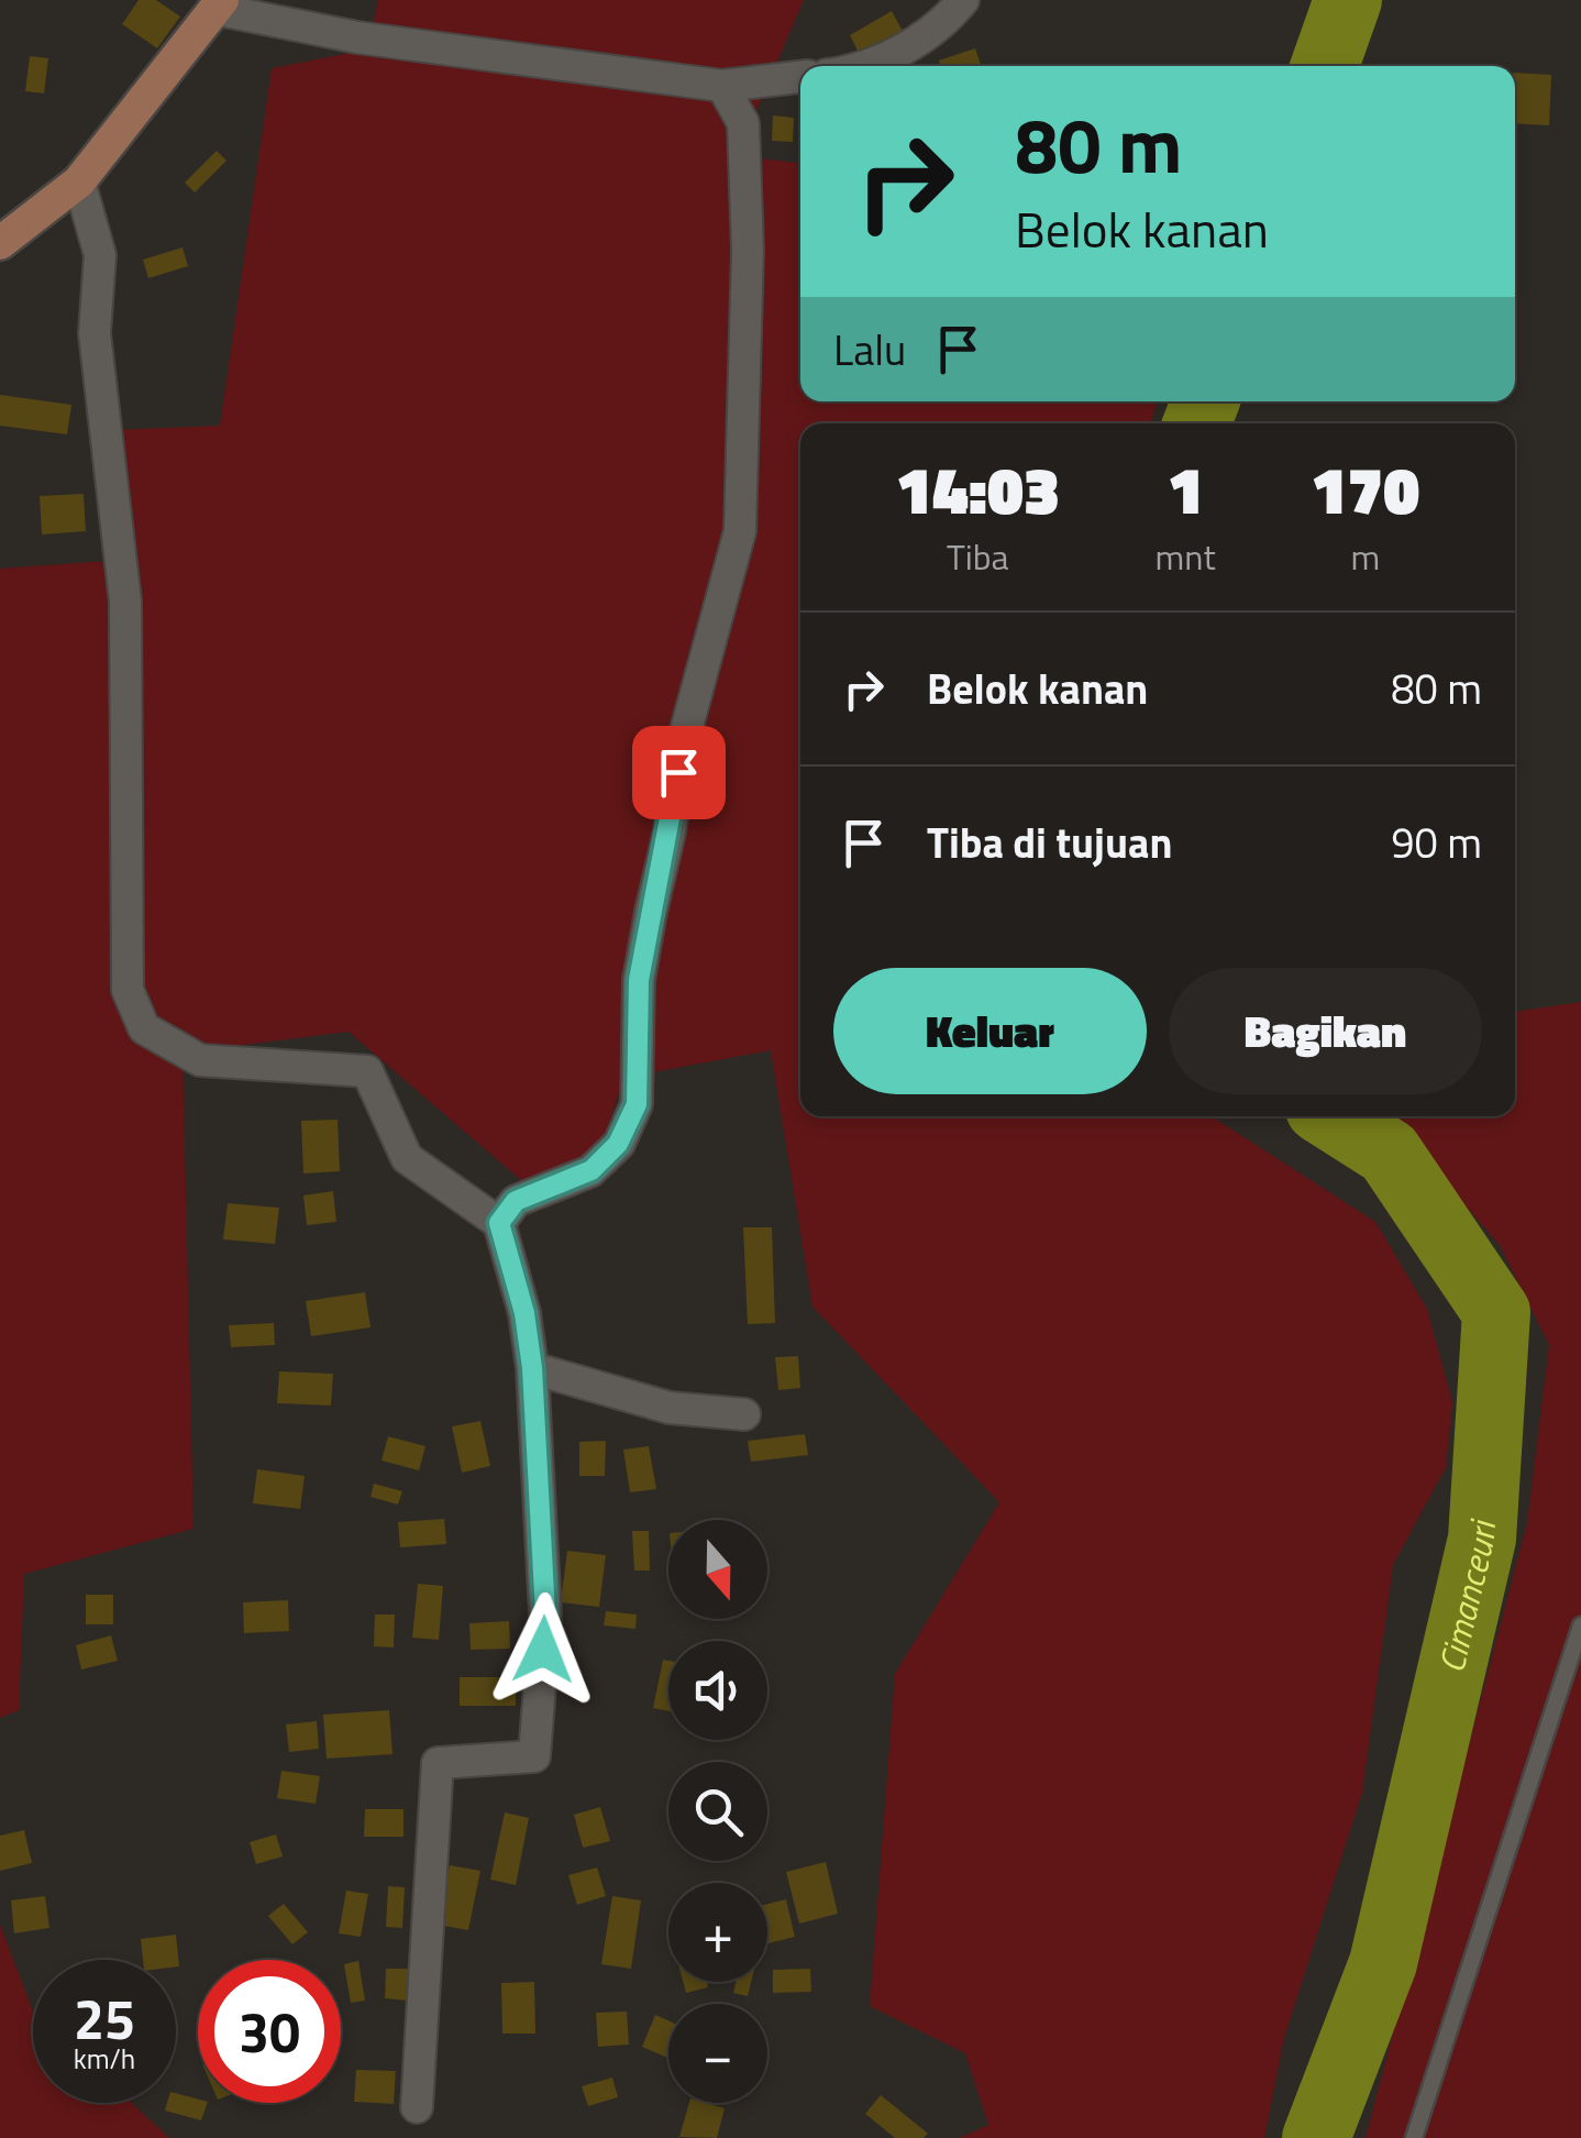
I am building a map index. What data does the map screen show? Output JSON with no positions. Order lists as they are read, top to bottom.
{
  "water": ["Cimanceuri"],
  "north": "bottom",
  "page": {
    "turn": ["80 m", "Belok kanan"],
    "then": "Lalu",
    "eta": [
      "14:03",
      "Tiba",
      "1",
      "mnt",
      "170",
      "m"
    ],
    "list": [
      {
        "name": "Belok kanan",
        "value": "80 m"
      },
      {
        "name": "Tiba di tujuan",
        "value": "90 m"
      }
    ],
    "buttons": ["Keluar", "Bagikan"],
    "map_buttons": ["+", "−"],
    "speed": "25 km/h",
    "limit": "30"
  }
}
